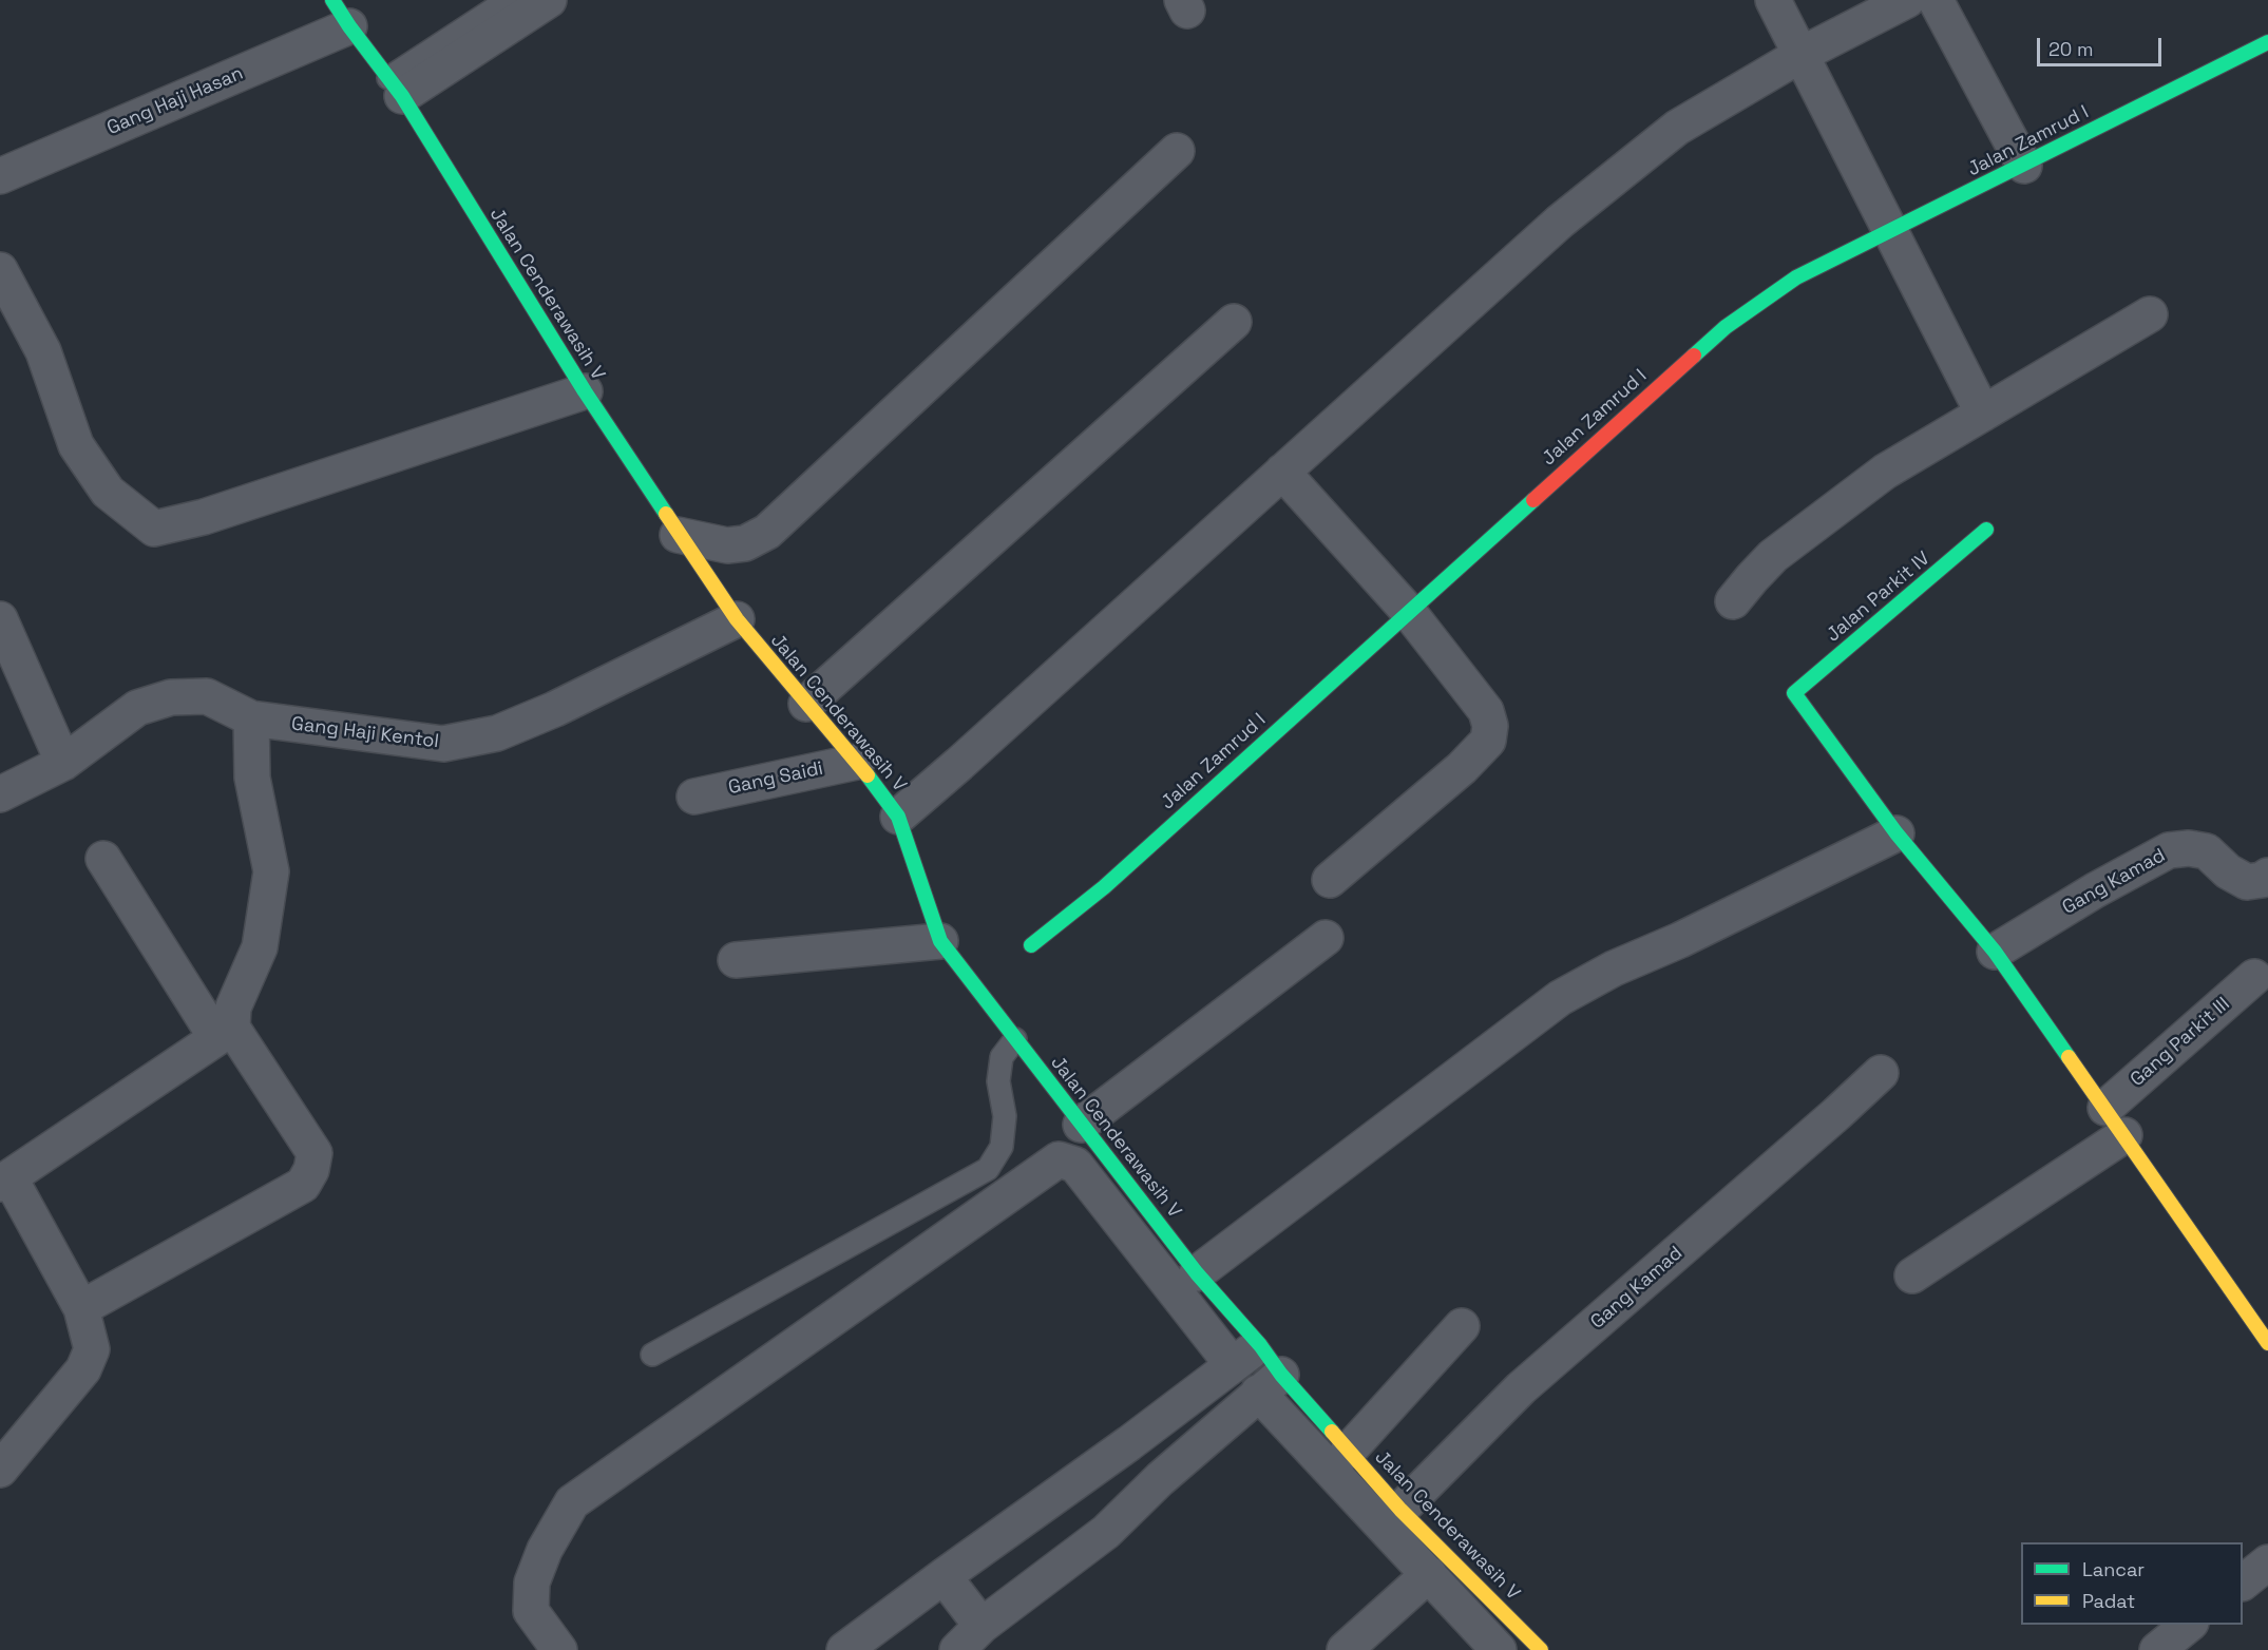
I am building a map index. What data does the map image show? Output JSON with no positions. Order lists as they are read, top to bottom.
{
  "streets": {
    "street": [
      "Gang Haji Hasan",
      "Jalan Zamrud I",
      "Jalan Cenderawasih V",
      "Jalan Parkit IV",
      "Gang Haji Kentol",
      "Gang Saidi",
      "Gang Kamad",
      "Gang Parkit III"
    ]
  },
  "crossings": [
    ["Gang Haji Hasan", "Jalan Cenderawasih V"],
    ["Jalan Cenderawasih V", "Gang Haji Kentol"],
    ["Jalan Cenderawasih V", "Gang Saidi"],
    ["Jalan Cenderawasih V", "Gang Kamad"]
  ],
  "legend": ["Lancar", "Padat"],
  "scale_bar": "20 m"
}
